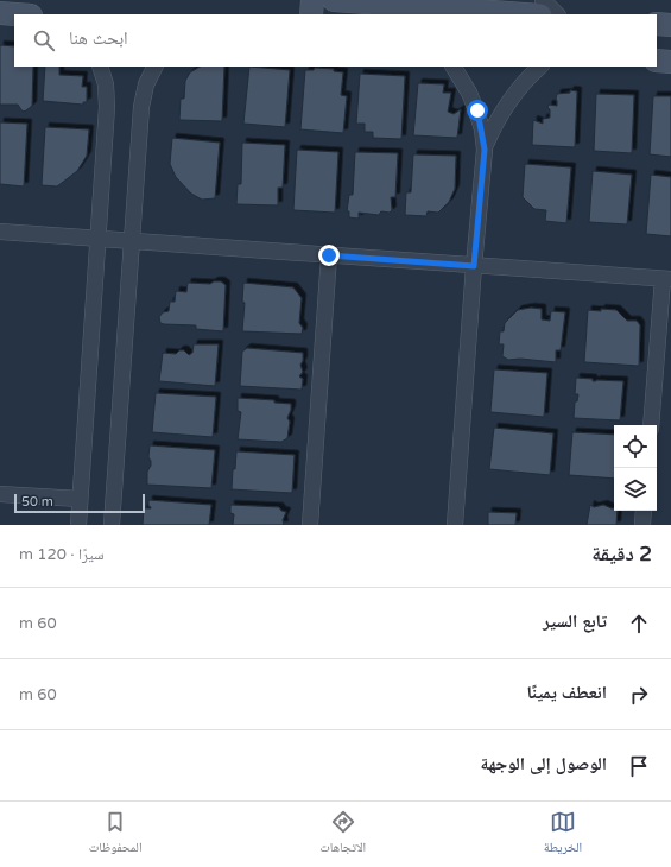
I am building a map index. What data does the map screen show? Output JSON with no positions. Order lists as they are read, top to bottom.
{
  "scale_bar": "50 m",
  "page": {
    "search": "ابحث هنا",
    "scale": "50 m",
    "heading": ["2 دقيقة", "سيرًا · 120 m"],
    "list": [
      ["تابع السير", "60 m"],
      ["انعطف يمينًا", "60 m"],
      "الوصول إلى الوجهة"
    ],
    "nav": ["الخريطة", "الاتجاهات", "المحفوظات"]
  }
}
